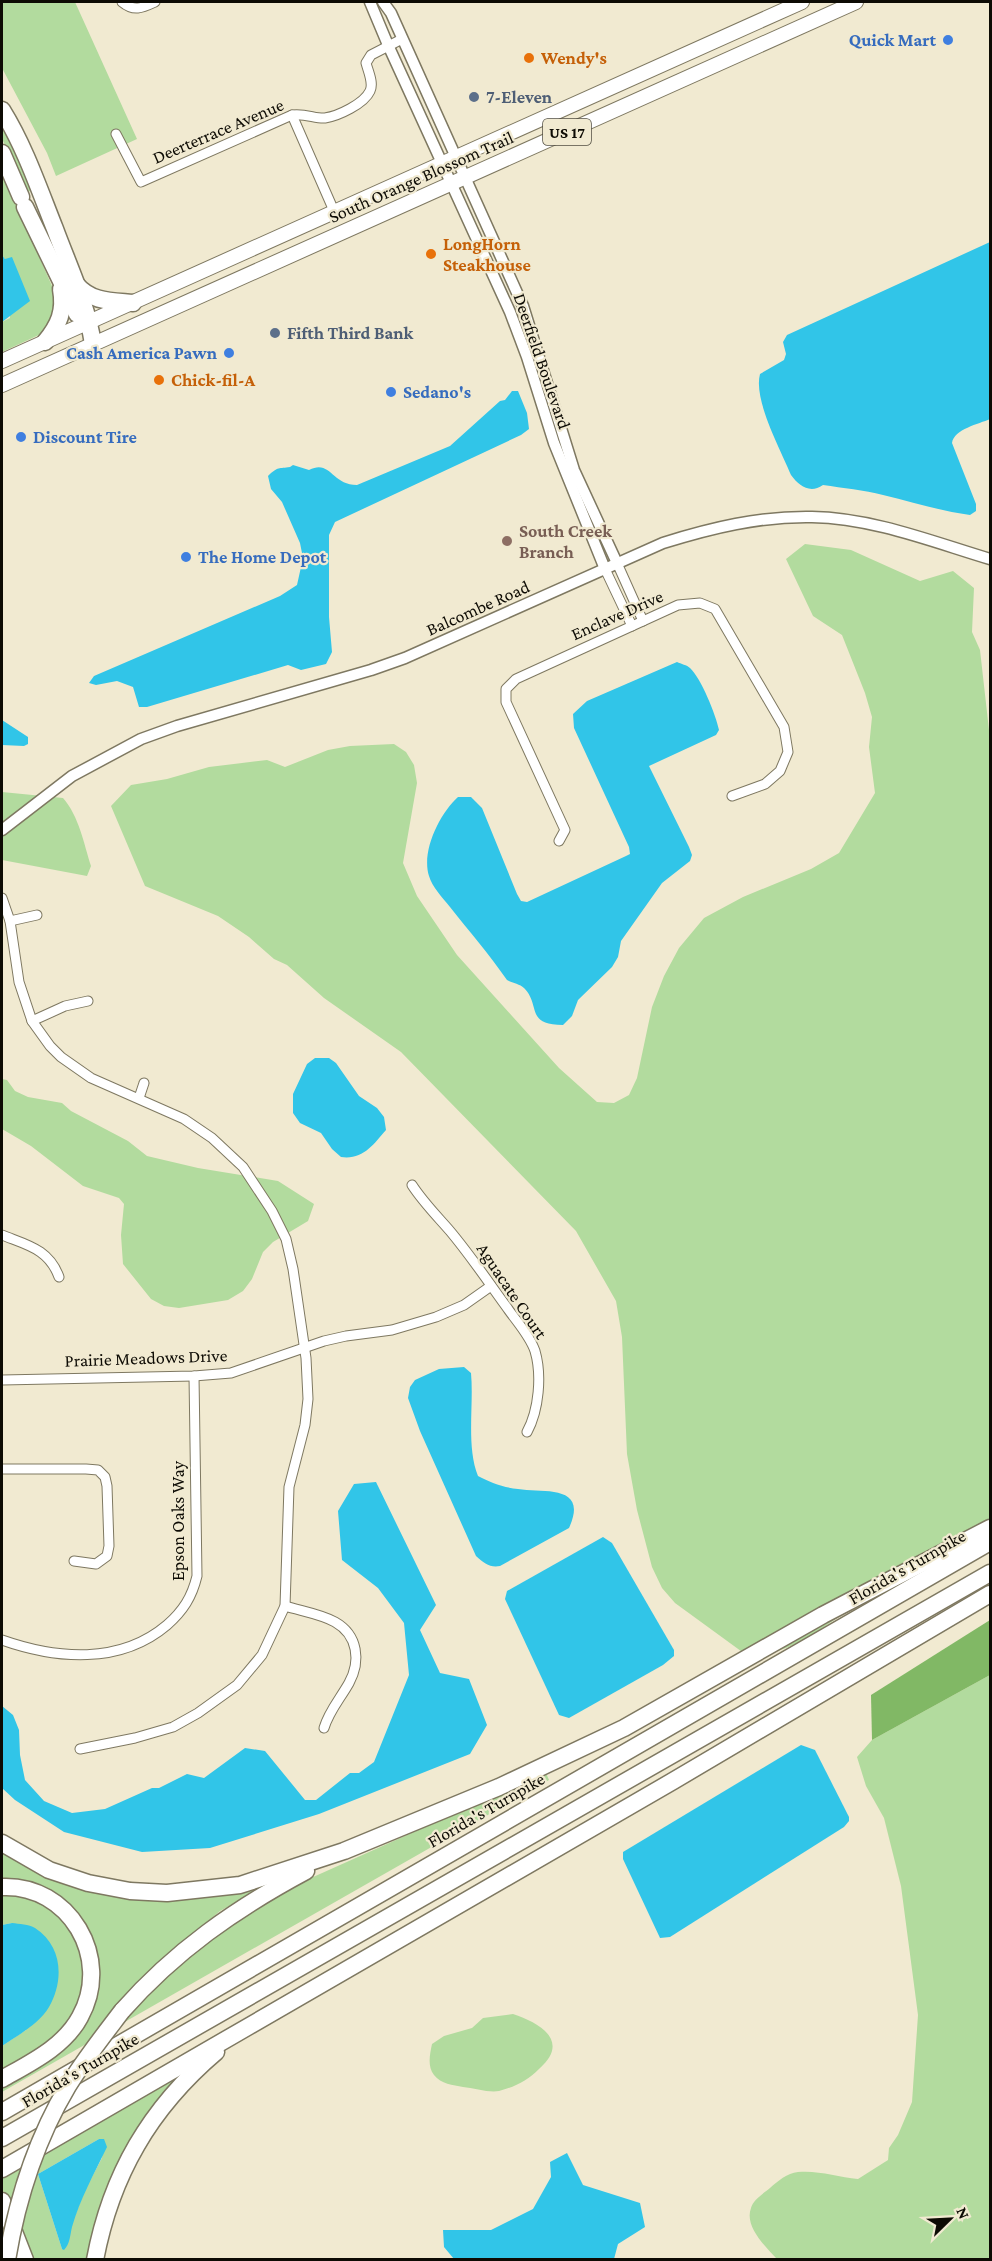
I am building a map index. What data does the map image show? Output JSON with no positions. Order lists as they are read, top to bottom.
{
  "streets": {
    "highway": ["Florida's Turnpike"],
    "main road": ["US 17", "South Orange Blossom Trail"],
    "street": [
      "Deerterrace Avenue",
      "Deerfield Boulevard",
      "Balcombe Road",
      "Enclave Drive",
      "Aguacate Court",
      "Prairie Meadows Drive",
      "Epson Oaks Way"
    ]
  },
  "crossings": [
    ["Deerterrace Avenue", "Deerfield Boulevard"],
    ["South Orange Blossom Trail", "Deerfield Boulevard"],
    ["Deerfield Boulevard", "Balcombe Road"],
    ["Aguacate Court", "Prairie Meadows Drive"],
    ["Prairie Meadows Drive", "Epson Oaks Way"]
  ],
  "places": [
    "Quick Mart",
    "Wendy's",
    "7-Eleven",
    "LongHorn Steakhouse",
    "Fifth Third Bank",
    "Cash America Pawn",
    "Chick-fil-A",
    "Sedano's",
    "Discount Tire",
    "South Creek Branch",
    "The Home Depot"
  ],
  "north": "top right"
}
